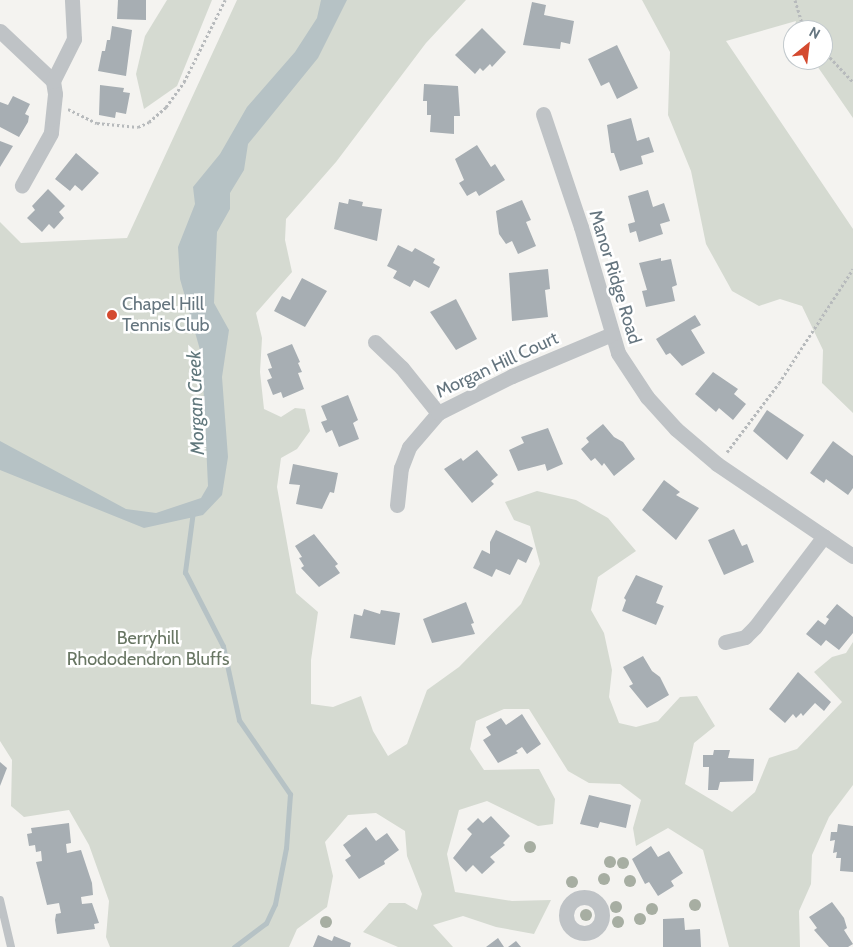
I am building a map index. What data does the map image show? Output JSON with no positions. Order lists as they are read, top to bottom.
{
  "streets": {
    "street": ["Manor Ridge Road", "Morgan Hill Court"]
  },
  "crossings": [
    ["Manor Ridge Road", "Morgan Hill Court"]
  ],
  "water": ["Morgan Creek"],
  "parks": ["Berryhill Rhododendron Bluffs"],
  "places": ["Chapel Hill Tennis Club"],
  "north": "top right"
}
